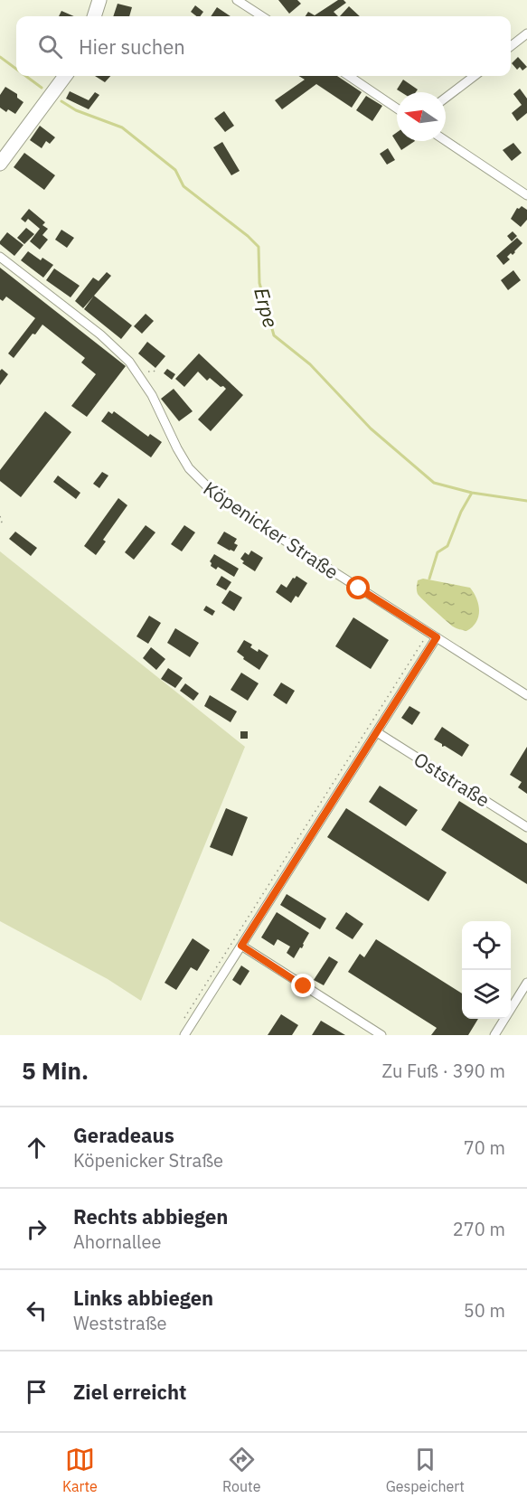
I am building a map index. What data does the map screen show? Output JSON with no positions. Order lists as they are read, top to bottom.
{
  "streets": {
    "street": ["Köpenicker Straße", "Oststraße"]
  },
  "water": ["Erpe"],
  "north": "left",
  "page": {
    "search": "Hier suchen",
    "heading": ["5 Min.", "Zu Fuß · 390 m"],
    "list": [
      ["Geradeaus", "Köpenicker Straße", "70 m"],
      ["Rechts abbiegen", "Ahornallee", "270 m"],
      ["Links abbiegen", "Weststraße", "50 m"],
      "Ziel erreicht"
    ],
    "nav": ["Karte", "Route", "Gespeichert"]
  }
}
